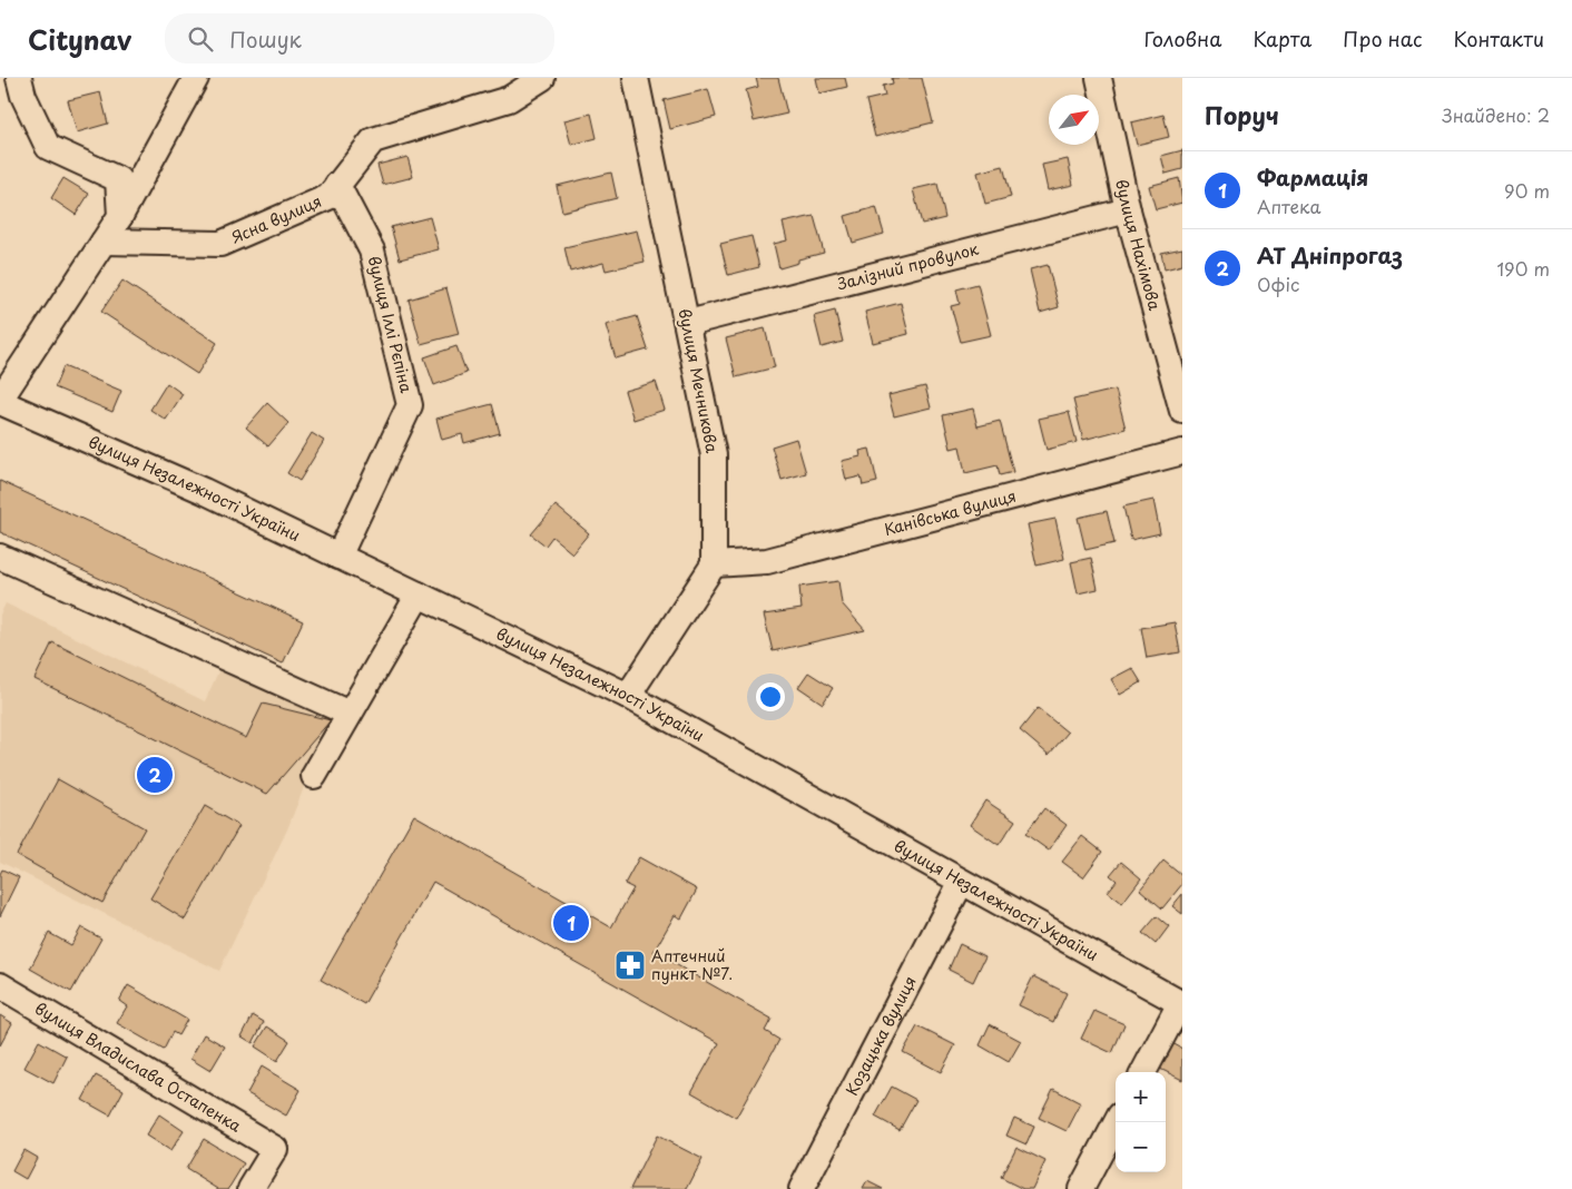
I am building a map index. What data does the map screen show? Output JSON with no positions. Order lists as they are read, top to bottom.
{
  "streets": {
    "street": [
      "Ясна вулиця",
      "вулиця Нахімова",
      "Залізний провулок",
      "вулиця Іллі Рєпіна",
      "вулиця Мечникова",
      "вулиця Незалежності України",
      "Канівська вулиця",
      "Козацька вулиця",
      "вулиця Владислава Остапенка"
    ]
  },
  "crossings": [
    ["Ясна вулиця", "вулиця Іллі Рєпіна"],
    ["вулиця Нахімова", "Залізний провулок"],
    ["Залізний провулок", "вулиця Мечникова"],
    ["вулиця Іллі Рєпіна", "вулиця Незалежності України"],
    ["вулиця Мечникова", "Канівська вулиця"],
    ["вулиця Незалежності України", "Козацька вулиця"]
  ],
  "places": {
    "pharmacy": ["Аптечний пункт №7."]
  },
  "north": "top right",
  "page": {
    "header": "Citynav",
    "search": "Пошук",
    "nav": [
      "Головна",
      "Карта",
      "Про нас",
      "Контакти"
    ],
    "heading": ["Поруч", "Знайдено: 2"],
    "list": [
      {
        "mark": "1",
        "name": "Фармація",
        "note": "Аптека",
        "value": "90 m"
      },
      {
        "mark": "2",
        "name": "АТ Дніпрогаз",
        "note": "Офіс",
        "value": "190 m"
      }
    ],
    "pins": ["2", "1"],
    "map_buttons": ["+", "−"]
  }
}
